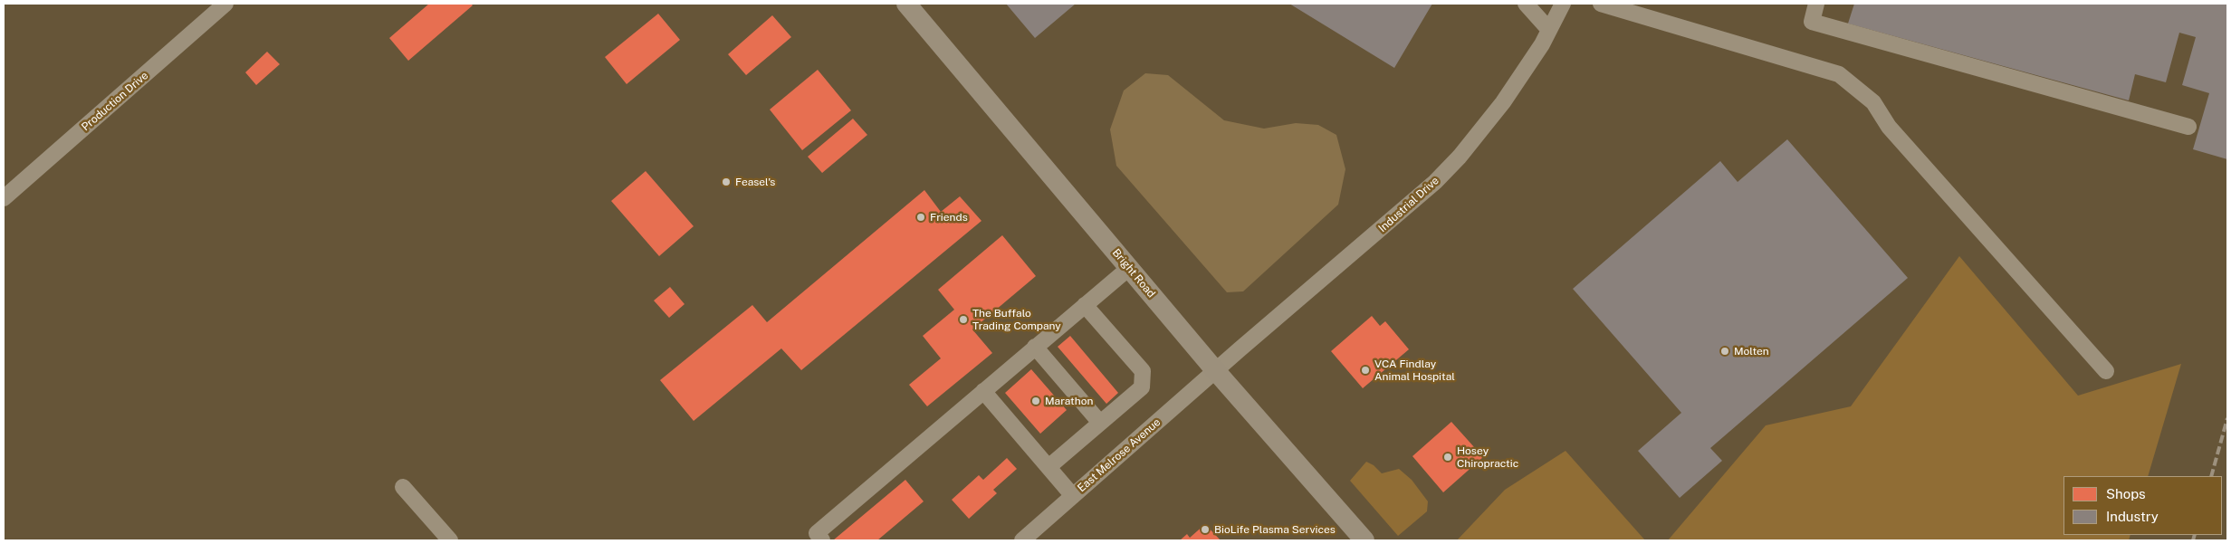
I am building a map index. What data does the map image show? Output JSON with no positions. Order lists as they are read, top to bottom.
{
  "streets": {
    "main road": ["Bright Road"],
    "street": ["Production Drive", "Industrial Drive", "East Melrose Avenue"]
  },
  "crossings": [
    ["Industrial Drive", "Bright Road"],
    ["Industrial Drive", "East Melrose Avenue"],
    ["Bright Road", "East Melrose Avenue"]
  ],
  "places": [
    "Feasel's",
    "Friends",
    "The Buffalo Trading Company",
    "Molten",
    "VCA Findlay Animal Hospital",
    "Marathon",
    "Hosey Chiropractic",
    "BioLife Plasma Services"
  ],
  "legend": ["Shops", "Industry"]
}
